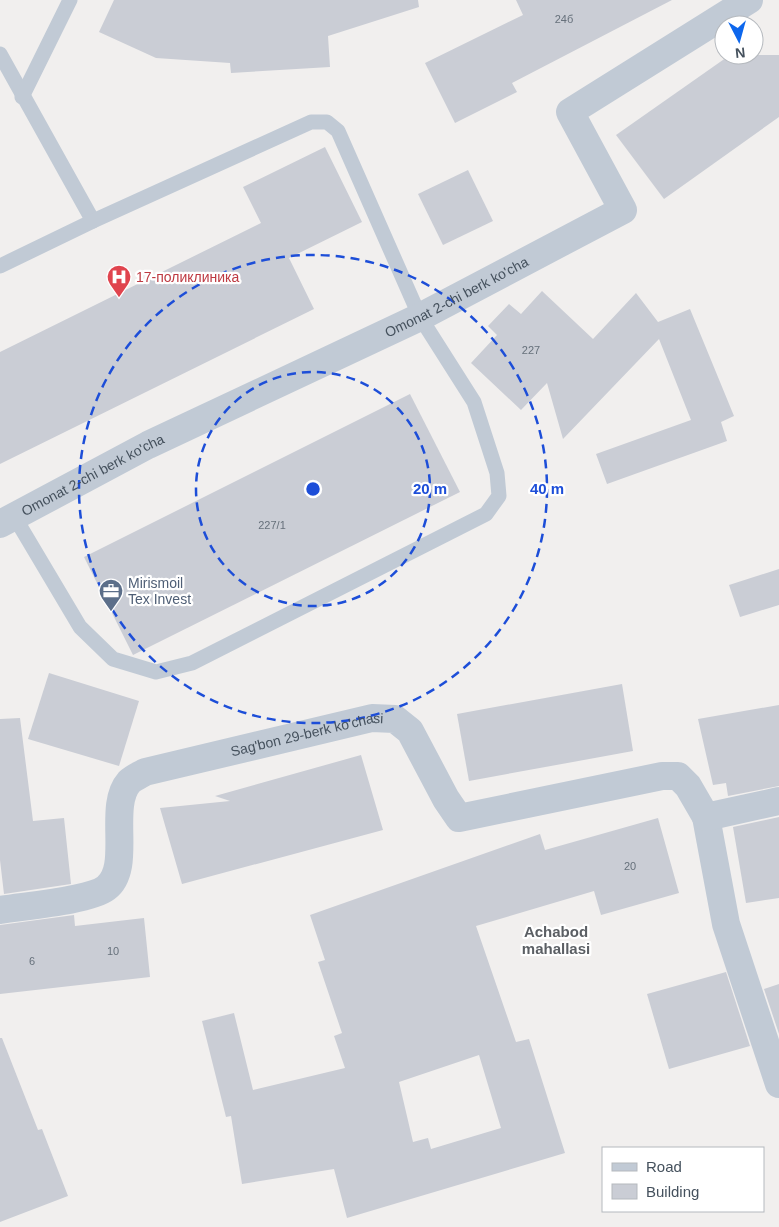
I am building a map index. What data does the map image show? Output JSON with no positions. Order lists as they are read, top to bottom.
{
  "streets": {
    "street": ["Omonat 2-chi berk ko'cha", "Sag'bon 29-berk ko'chasi"]
  },
  "districts": ["Achabod mahallasi"],
  "places": {
    "hospital": ["17-поликлиника"],
    "office": ["Mirismoil Tex Invest"]
  },
  "house_numbers": [
    "24б",
    "227",
    "227/1",
    "20",
    "10",
    "6"
  ],
  "legend": ["Road", "Building"],
  "north": "bottom",
  "rings": ["20 m", "40 m"]
}
